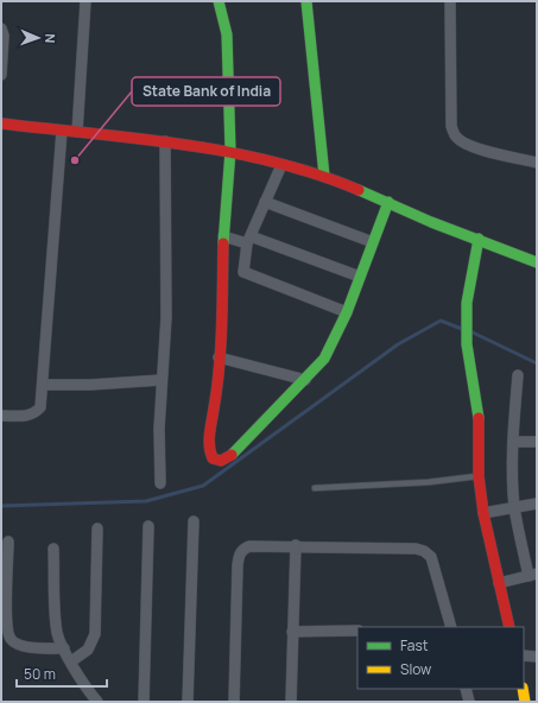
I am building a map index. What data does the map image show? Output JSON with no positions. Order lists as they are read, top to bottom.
{
  "places": ["State Bank of India"],
  "legend": ["Fast", "Slow"],
  "scale_bar": "50 m",
  "north": "right"
}
